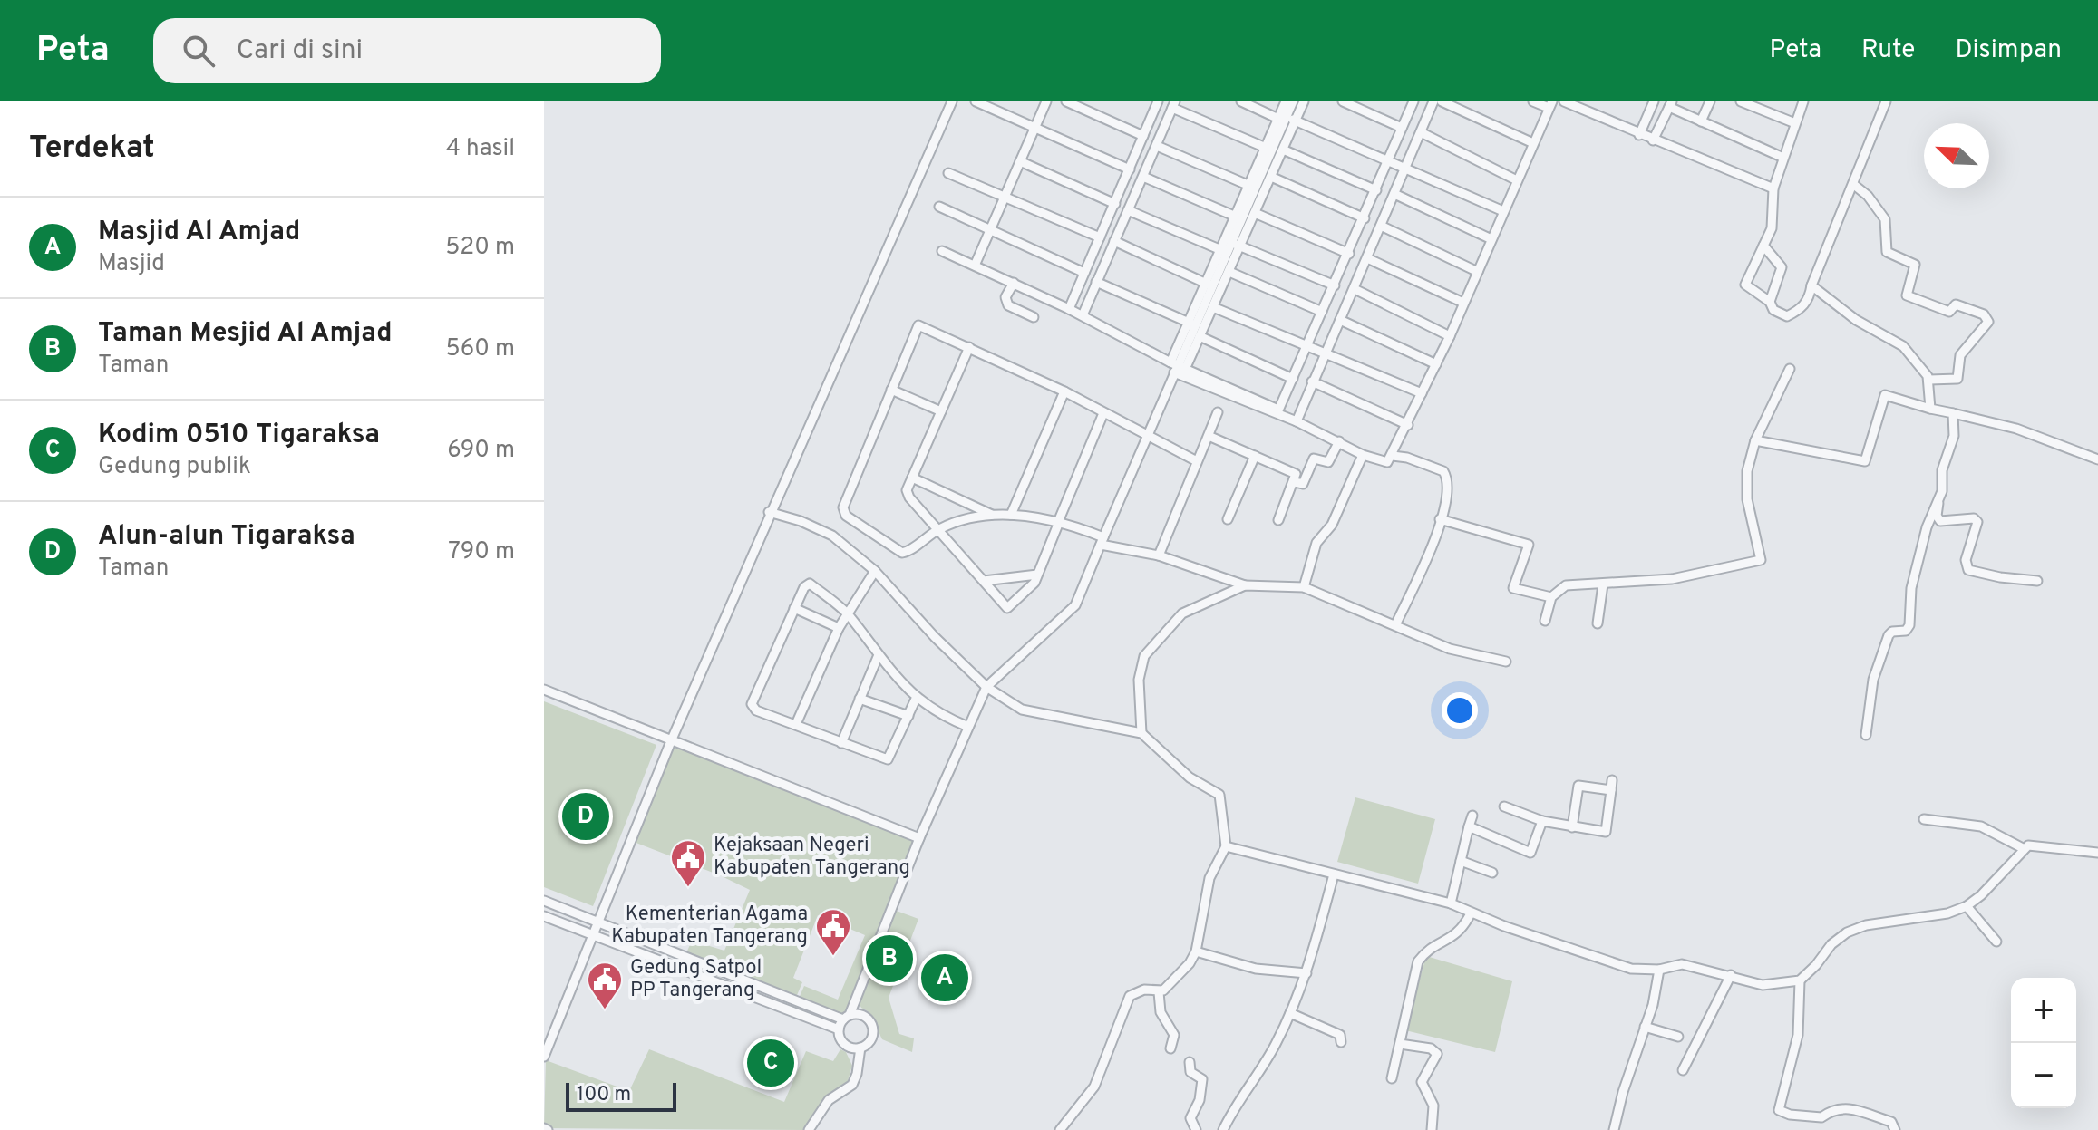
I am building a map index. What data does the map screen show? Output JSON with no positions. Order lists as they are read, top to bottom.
{
  "places": {
    "public building": ["Kejaksaan Negeri Kabupaten Tangerang", "Kementerian Agama Kabupaten Tangerang", "Gedung Satpol PP Tangerang"]
  },
  "scale_bar": "100 m",
  "north": "top left",
  "page": {
    "header": "Peta",
    "search": "Cari di sini",
    "nav": ["Peta", "Rute", "Disimpan"],
    "heading": ["Terdekat", "4 hasil"],
    "list": [
      {
        "mark": "A",
        "name": "Masjid Al Amjad",
        "note": "Masjid",
        "value": "520 m"
      },
      {
        "mark": "B",
        "name": "Taman Mesjid Al Amjad",
        "note": "Taman",
        "value": "560 m"
      },
      {
        "mark": "C",
        "name": "Kodim 0510 Tigaraksa",
        "note": "Gedung publik",
        "value": "690 m"
      },
      {
        "mark": "D",
        "name": "Alun-alun Tigaraksa",
        "note": "Taman",
        "value": "790 m"
      }
    ],
    "pins": [
      "D",
      "B",
      "A",
      "C"
    ],
    "map_buttons": ["+", "−"],
    "scale": "100 m"
  }
}
